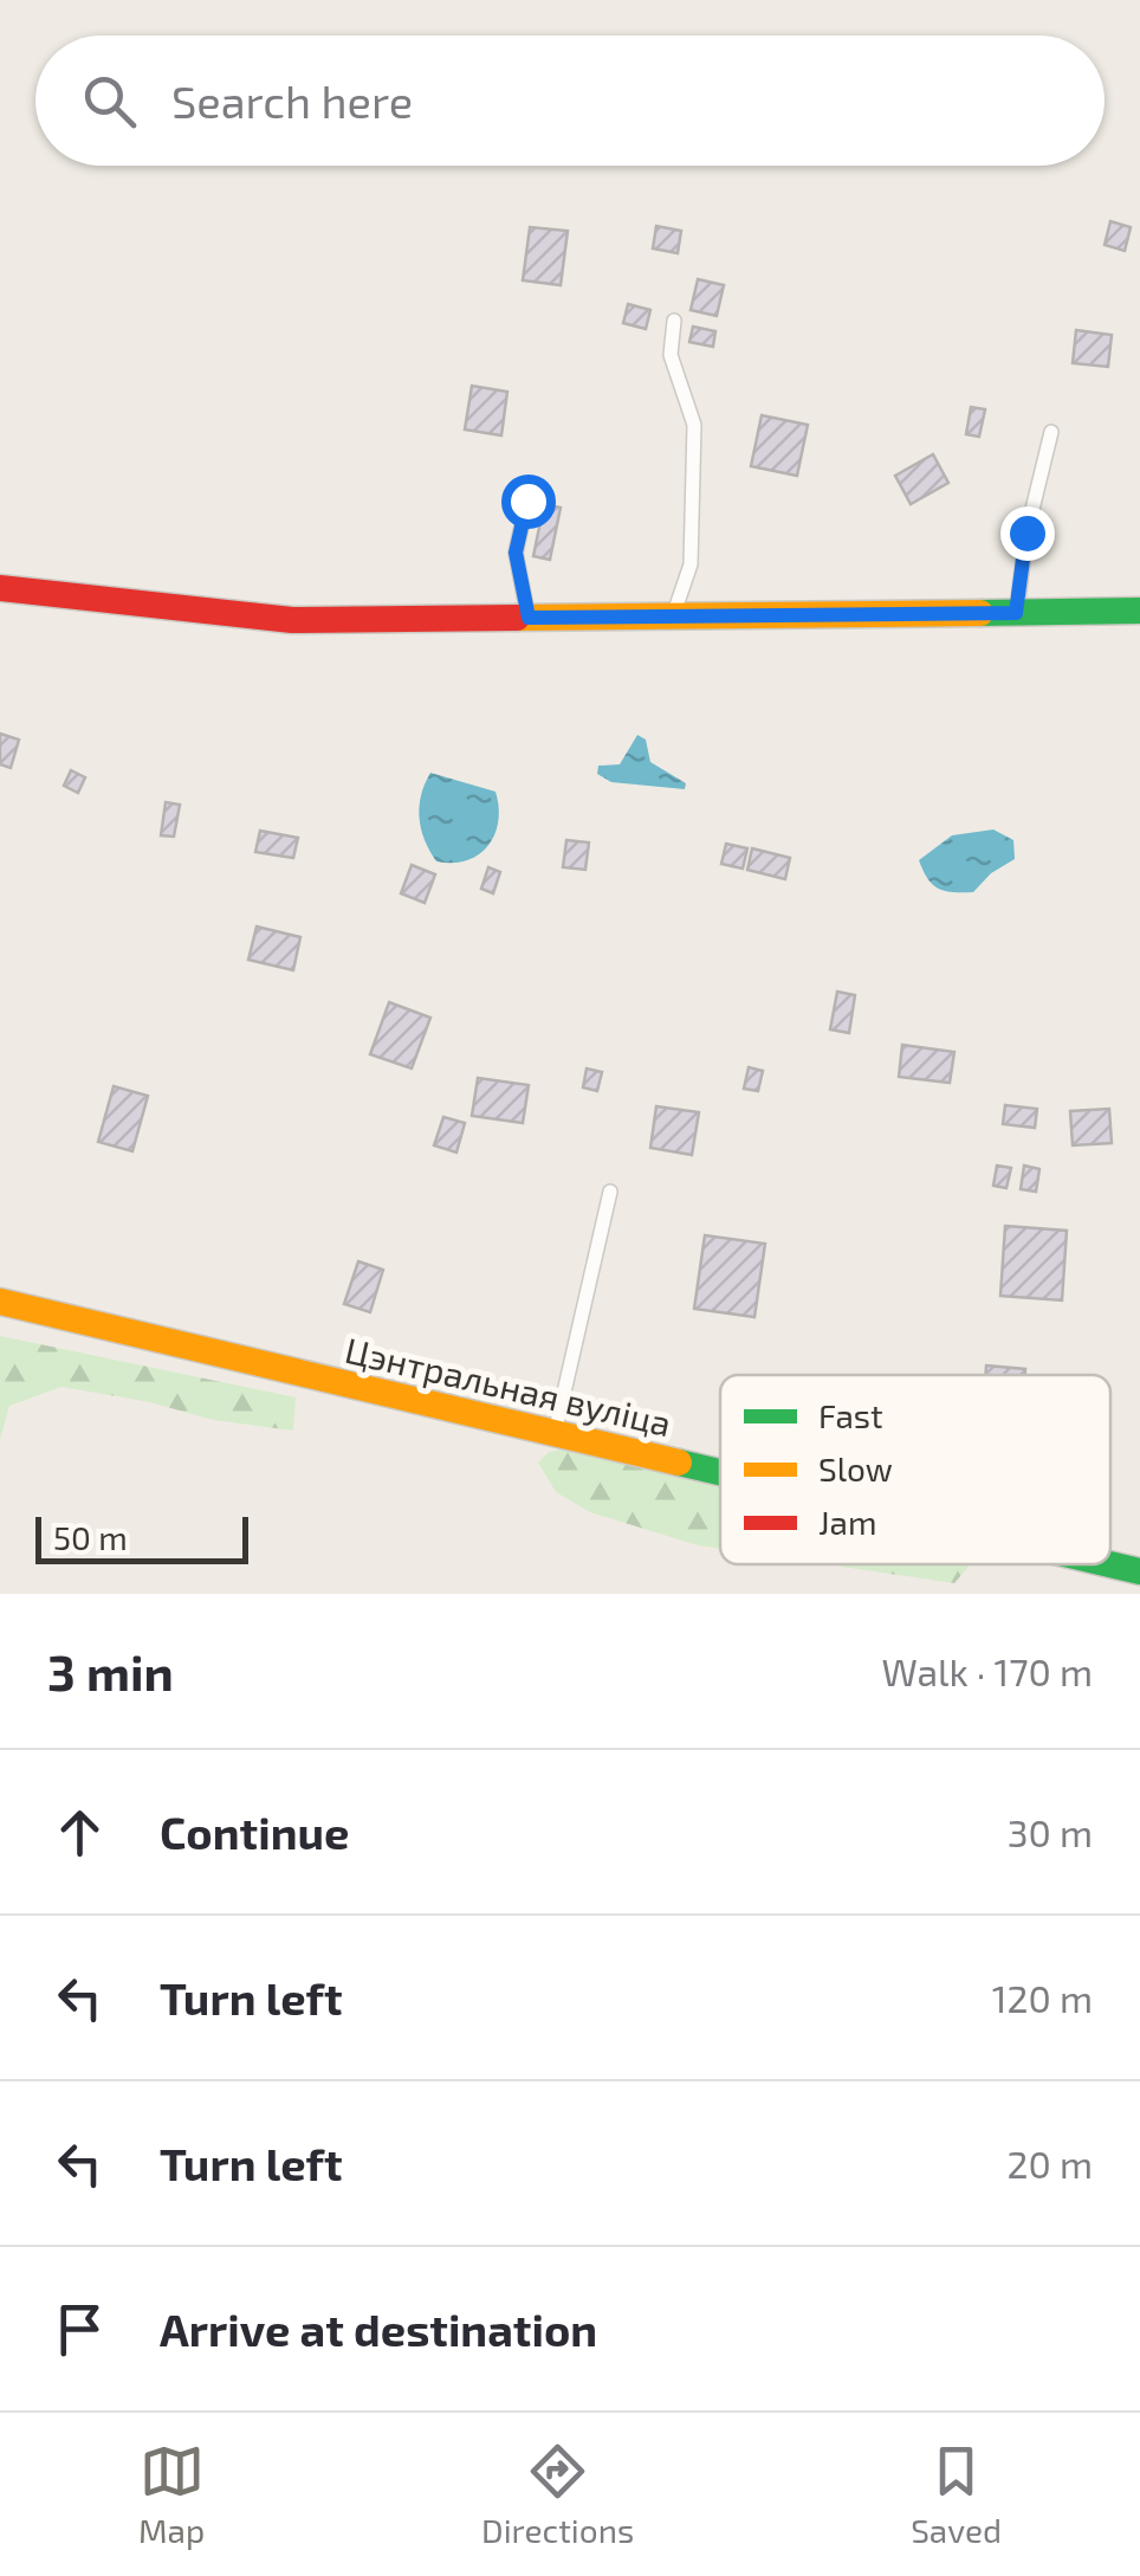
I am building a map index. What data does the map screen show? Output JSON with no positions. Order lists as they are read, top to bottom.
{
  "streets": {
    "street": ["Цэнтральная вуліца"]
  },
  "legend": ["Fast", "Slow", "Jam"],
  "scale_bar": "50 m",
  "page": {
    "search": "Search here",
    "scale": "50 m",
    "heading": ["3 min", "Walk · 170 m"],
    "list": [
      ["Continue", "30 m"],
      ["Turn left", "120 m"],
      ["Turn left", "20 m"],
      "Arrive at destination"
    ],
    "nav": ["Map", "Directions", "Saved"]
  }
}
